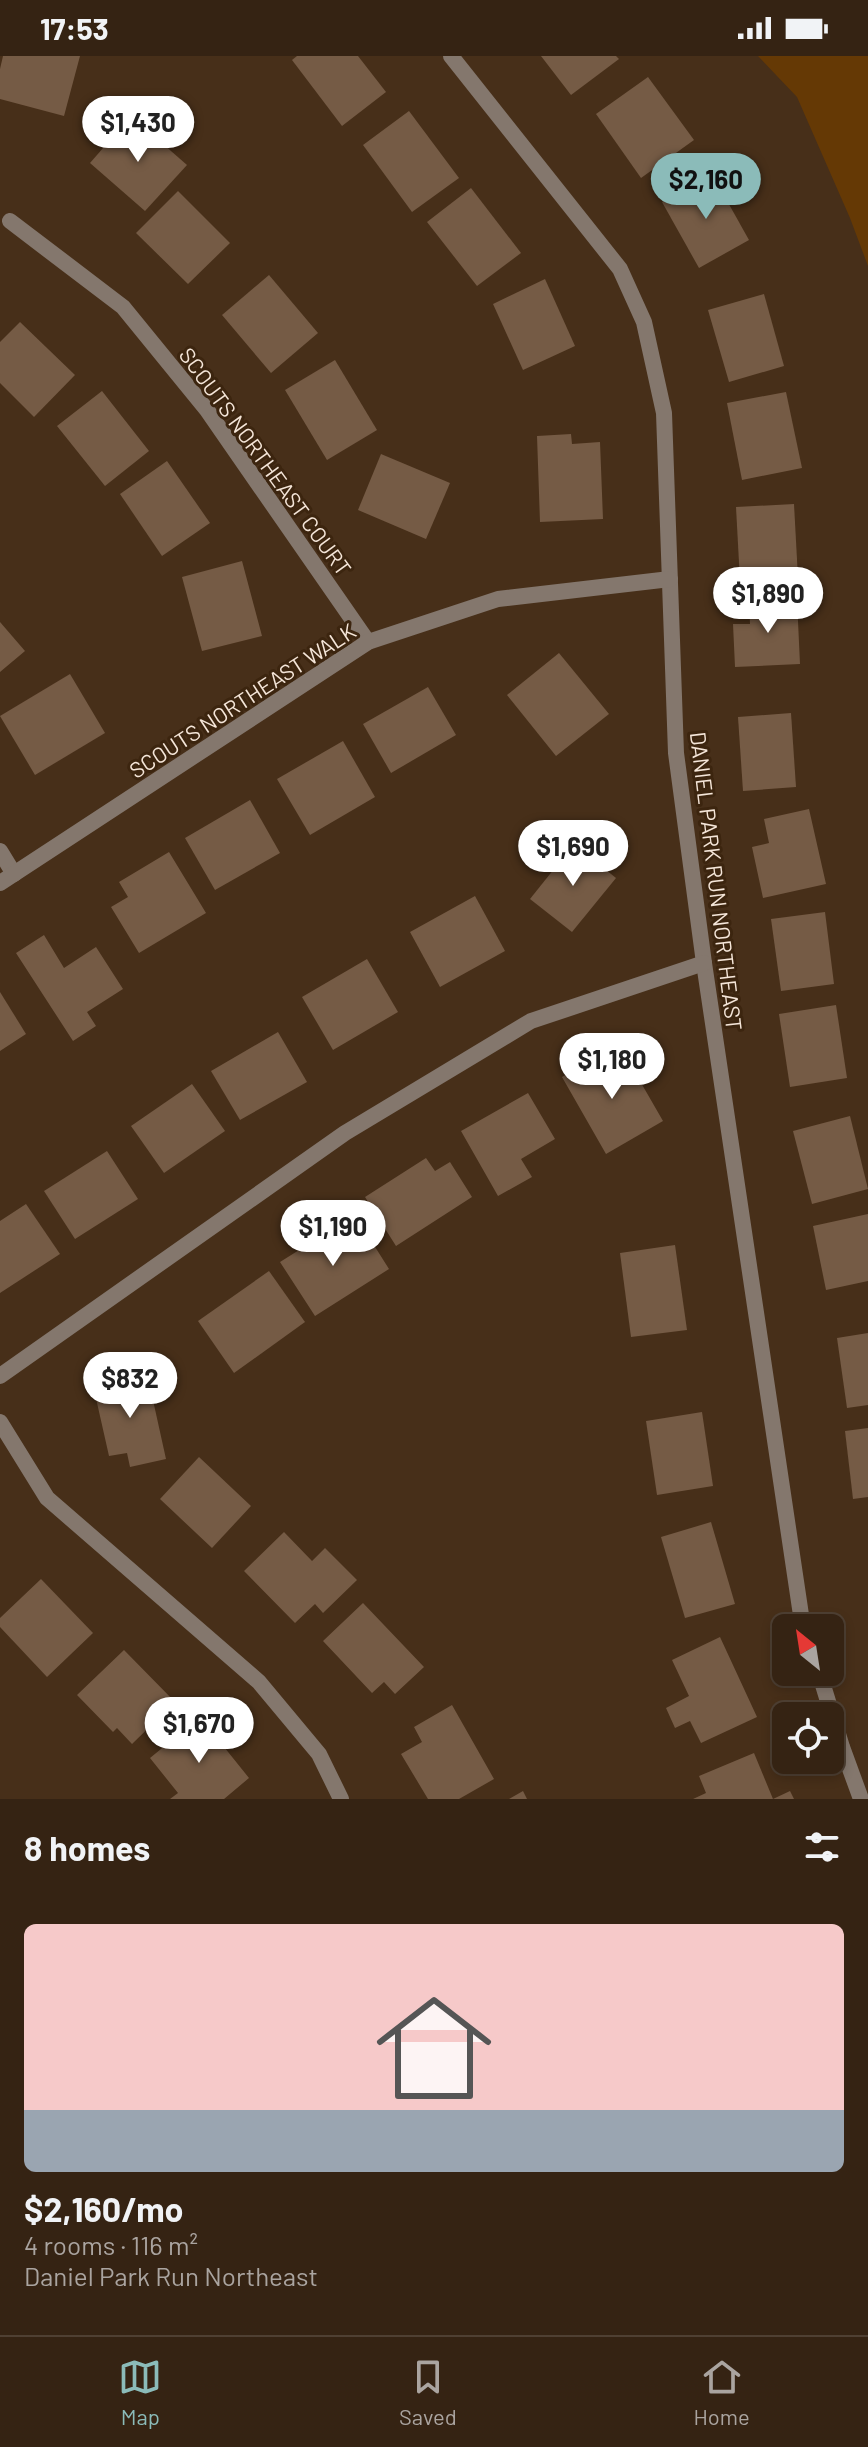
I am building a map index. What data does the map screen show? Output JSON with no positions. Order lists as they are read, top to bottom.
{
  "streets": {
    "street": ["SCOUTS NORTHEAST COURT", "SCOUTS NORTHEAST WALK", "DANIEL PARK RUN NORTHEAST"]
  },
  "crossings": [
    ["SCOUTS NORTHEAST COURT", "SCOUTS NORTHEAST WALK"],
    ["SCOUTS NORTHEAST WALK", "DANIEL PARK RUN NORTHEAST"]
  ],
  "north": "top left",
  "page": {
    "status": "17:53",
    "price": [
      "$1,430",
      "$2,160",
      "$1,890",
      "$1,690",
      "$1,180",
      "$1,190",
      "$832",
      "$1,670"
    ],
    "heading": "8 homes",
    "list": [
      {
        "name": "$2,160/mo",
        "note": "4 rooms · 116 m² · Daniel Park Run Northeast"
      }
    ],
    "tabs": ["Map", "Saved", "Home"]
  }
}
